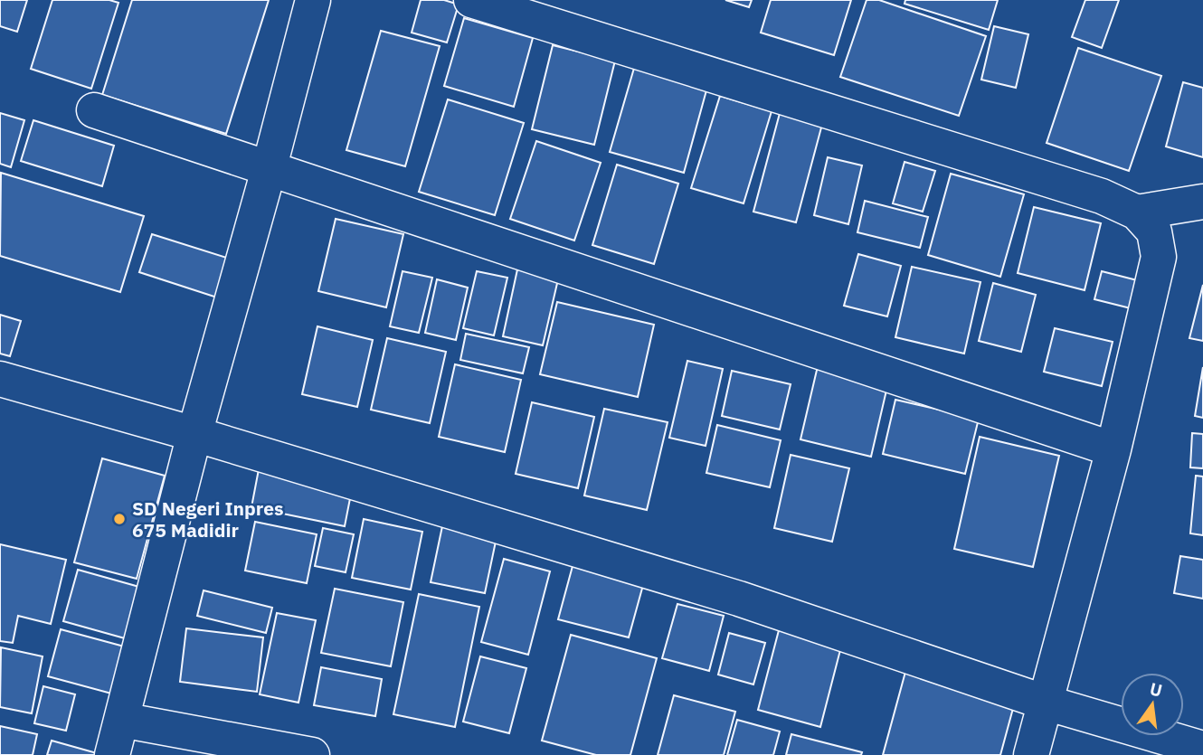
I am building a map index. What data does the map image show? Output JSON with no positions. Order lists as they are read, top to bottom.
{
  "places": ["SD Negeri Inpres 675 Madidir"],
  "north": "top"
}
